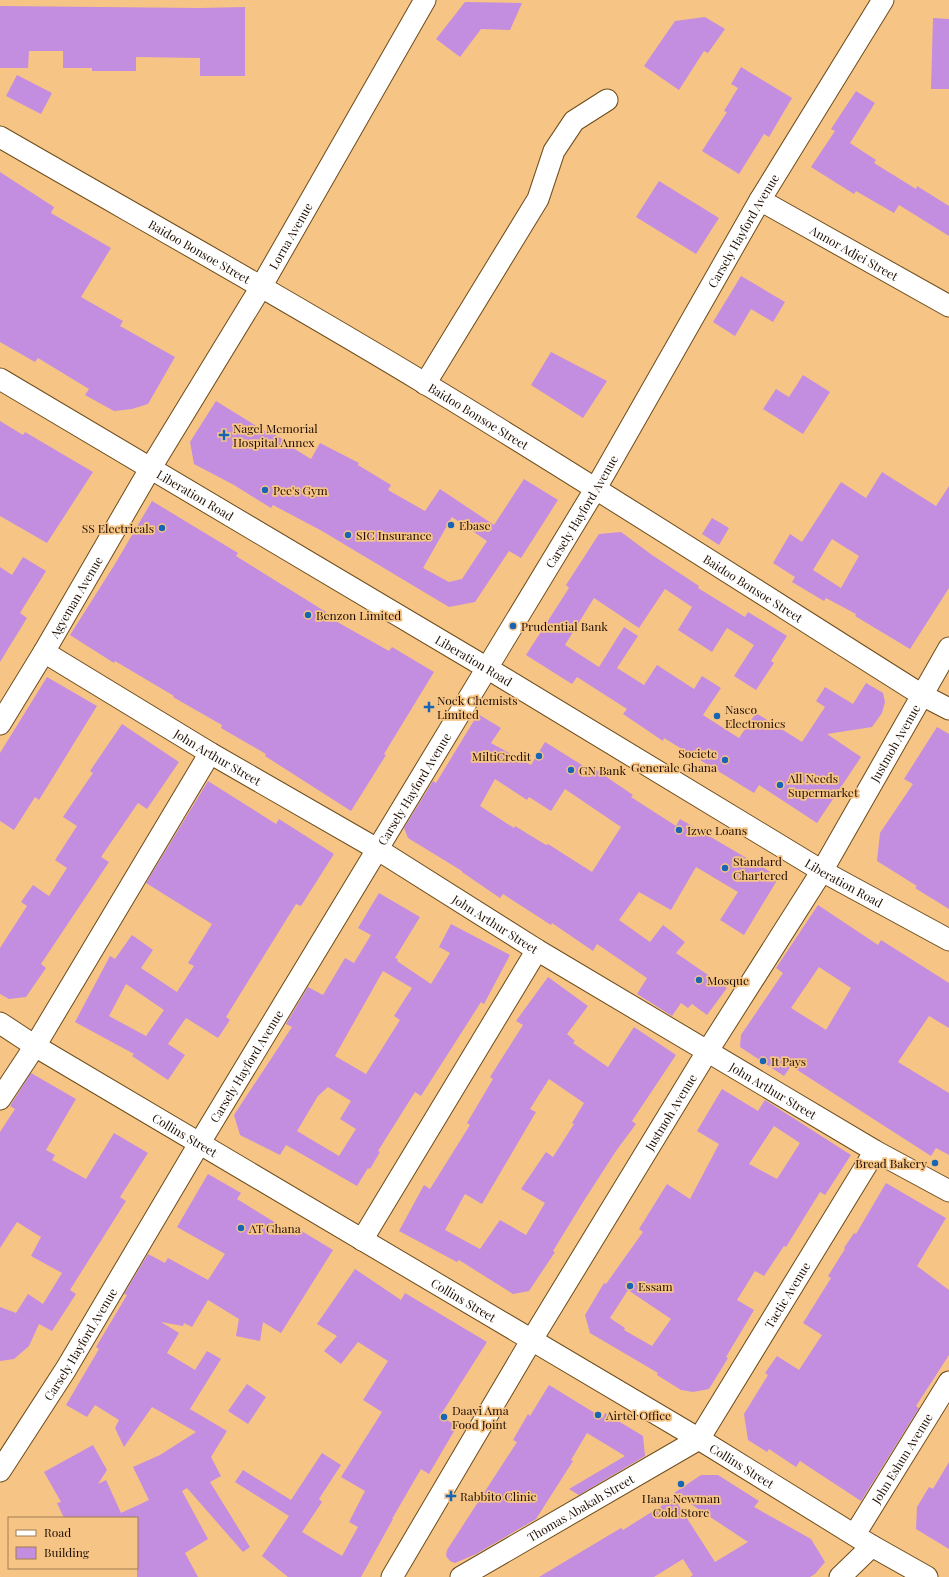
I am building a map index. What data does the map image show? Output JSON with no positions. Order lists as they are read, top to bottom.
{
  "streets": {
    "street": [
      "Carsely Hayford Avenue",
      "Lorna Avenue",
      "Baidoo Bonsoe Street",
      "Annor Adjei Street",
      "Liberation Road",
      "Agyeman Avenue",
      "Justmoh Avenue",
      "John Arthur Street",
      "Collins Street",
      "Tactic Avenue",
      "John Eshun Avenue",
      "Thomas Abakah Street"
    ]
  },
  "crossings": [
    ["Carsely Hayford Avenue", "Baidoo Bonsoe Street"],
    ["Carsely Hayford Avenue", "Annor Adjei Street"],
    ["Carsely Hayford Avenue", "Liberation Road"],
    ["Carsely Hayford Avenue", "John Arthur Street"],
    ["Carsely Hayford Avenue", "Collins Street"],
    ["Lorna Avenue", "Baidoo Bonsoe Street"],
    ["Lorna Avenue", "Liberation Road"],
    ["Lorna Avenue", "Agyeman Avenue"],
    ["Baidoo Bonsoe Street", "Justmoh Avenue"],
    ["Liberation Road", "Agyeman Avenue"],
    ["Liberation Road", "Justmoh Avenue"],
    ["Agyeman Avenue", "John Arthur Street"],
    ["Justmoh Avenue", "John Arthur Street"],
    ["Justmoh Avenue", "Collins Street"],
    ["John Arthur Street", "Tactic Avenue"],
    ["Collins Street", "Tactic Avenue"],
    ["Collins Street", "John Eshun Avenue"],
    ["Collins Street", "Thomas Abakah Street"],
    ["Tactic Avenue", "Thomas Abakah Street"]
  ],
  "places": {
    "health": ["Nagel Memorial Hospital Annex", "Nock Chemists Limited", "Rabbito Clinic"],
    "other": [
      "Pee's Gym",
      "Ebase",
      "SS Electricals",
      "SIC Insurance",
      "Benzon Limited",
      "Prudential Bank",
      "Nasco Electronics",
      "MiltiCredit",
      "Societe Generale Ghana",
      "GN Bank",
      "All Needs Supermarket",
      "Izwe Loans",
      "Standard Chartered",
      "Mosque",
      "It Pays",
      "Bread Bakery",
      "AT Ghana",
      "Essam",
      "Airtel Office",
      "Daavi Ama Food Joint",
      "Hana Newman Cold Store"
    ]
  },
  "legend": ["Road", "Building"]
}
